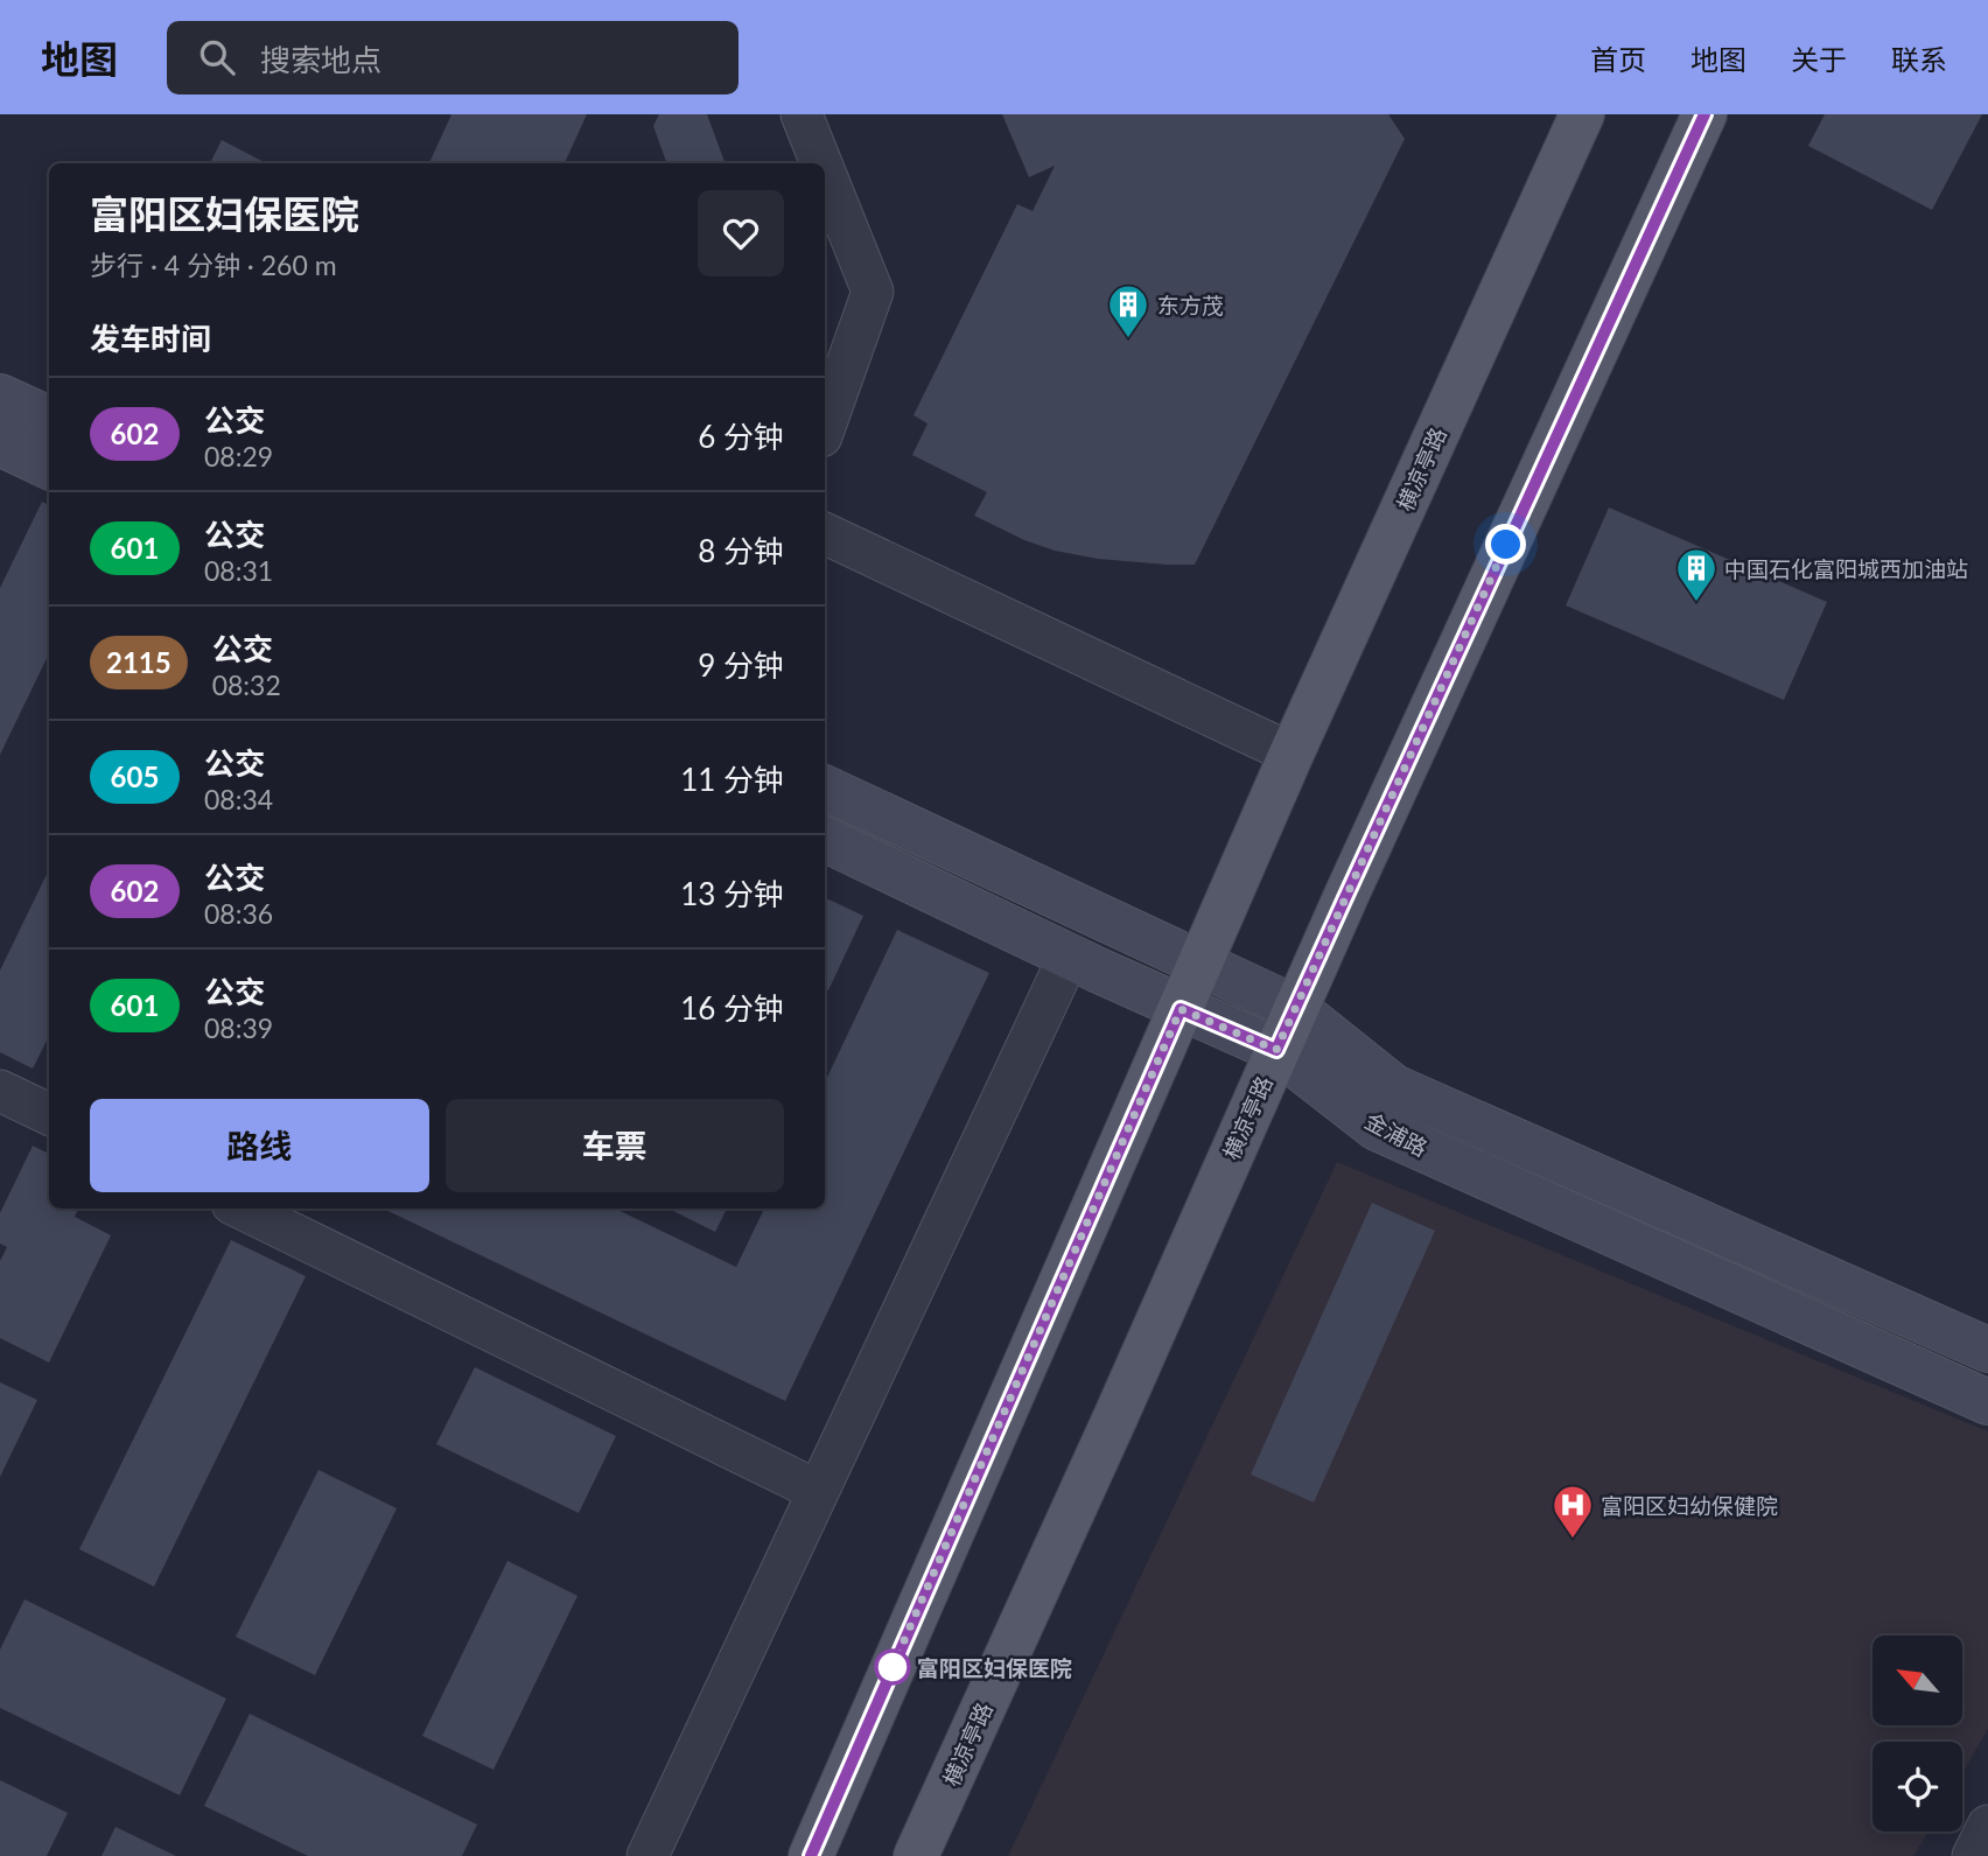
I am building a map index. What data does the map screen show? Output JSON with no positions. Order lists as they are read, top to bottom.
{
  "streets": {
    "main road": ["横凉亭路"],
    "street": ["金浦路"]
  },
  "crossings": [
    ["横凉亭路", "金浦路"]
  ],
  "places": {
    "building": ["东方茂", "中国石化富阳城西加油站"],
    "hospital": ["富阳区妇幼保健院"],
    "other": ["富阳区妇保医院"]
  },
  "lines": ["bus line 602"],
  "north": "top left",
  "page": {
    "header": "地图",
    "search": "搜索地点",
    "nav": [
      "首页",
      "地图",
      "关于",
      "联系"
    ],
    "heading": [
      ["富阳区妇保医院", "步行 · 4 分钟 · 260 m"],
      "发车时间"
    ],
    "list": [
      {
        "mark": "602",
        "name": "公交",
        "note": "08:29",
        "value": "6 分钟"
      },
      {
        "mark": "601",
        "name": "公交",
        "note": "08:31",
        "value": "8 分钟"
      },
      {
        "mark": "2115",
        "name": "公交",
        "note": "08:32",
        "value": "9 分钟"
      },
      {
        "mark": "605",
        "name": "公交",
        "note": "08:34",
        "value": "11 分钟"
      },
      {
        "mark": "602",
        "name": "公交",
        "note": "08:36",
        "value": "13 分钟"
      },
      {
        "mark": "601",
        "name": "公交",
        "note": "08:39",
        "value": "16 分钟"
      }
    ],
    "buttons": ["路线", "车票"]
  }
}
